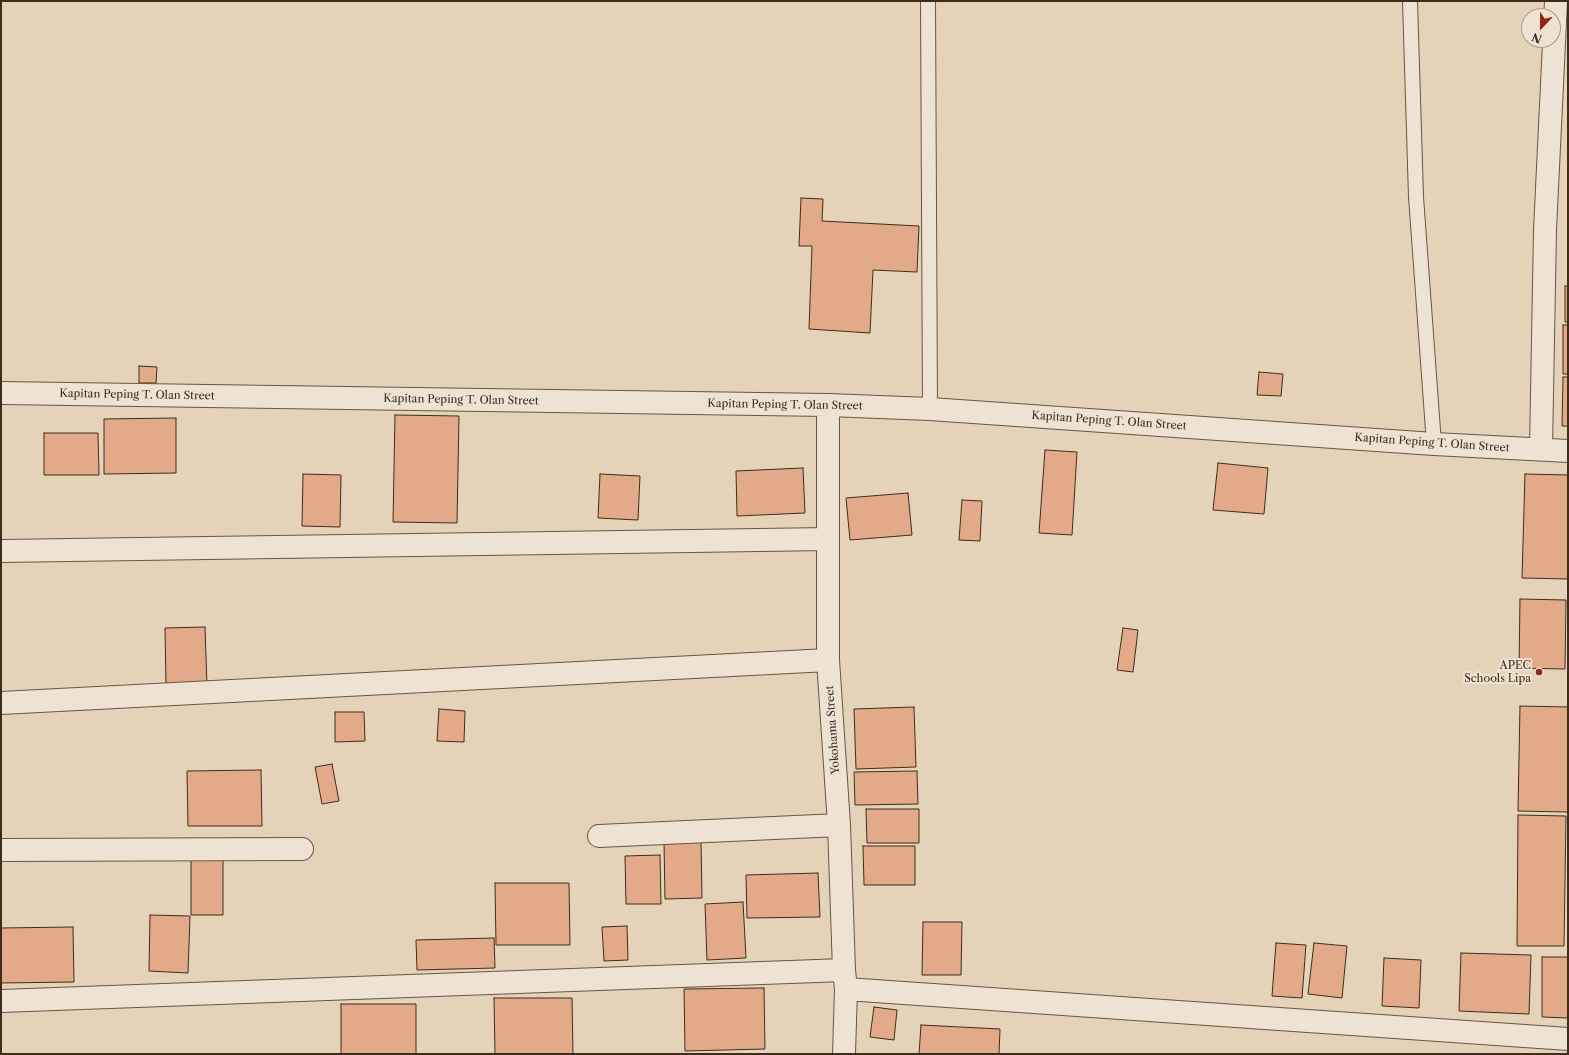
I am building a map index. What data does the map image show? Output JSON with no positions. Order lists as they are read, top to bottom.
{
  "streets": {
    "street": ["Kapitan Peping T. Olan Street", "Yokohama Street"]
  },
  "crossings": [
    ["Kapitan Peping T. Olan Street", "Yokohama Street"]
  ],
  "places": ["APEC Schools Lipa"],
  "north": "bottom"
}
